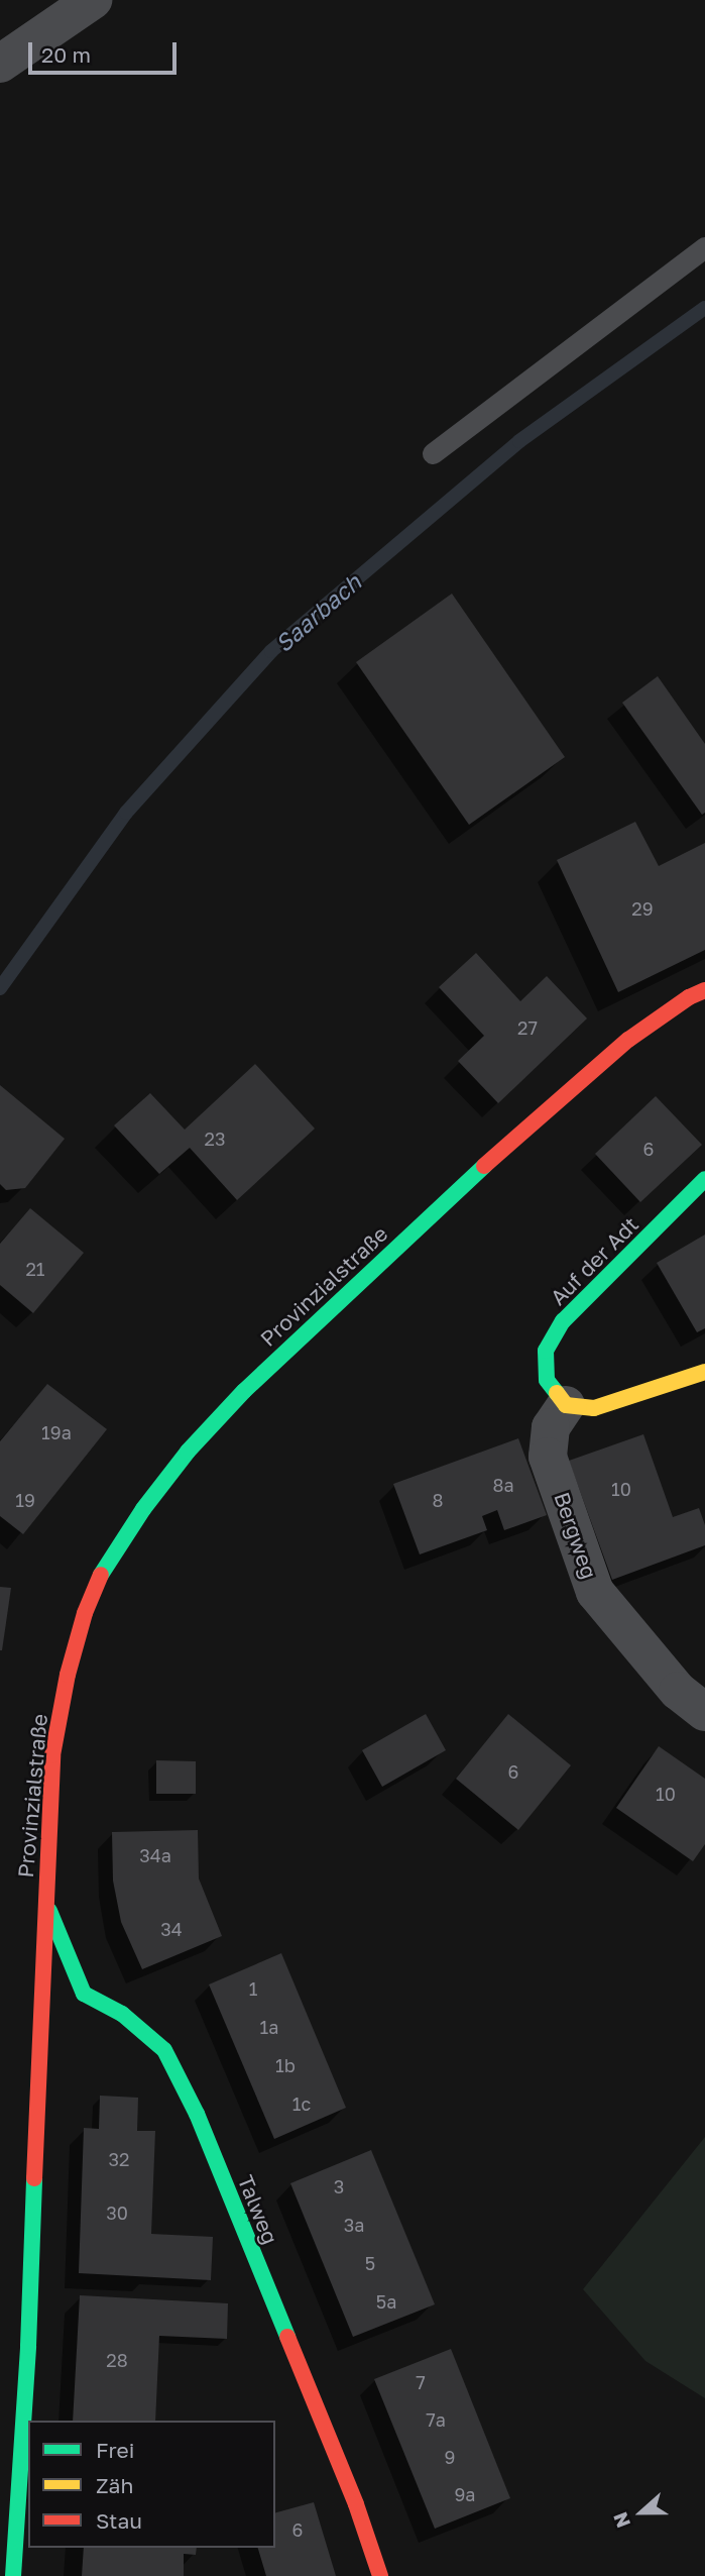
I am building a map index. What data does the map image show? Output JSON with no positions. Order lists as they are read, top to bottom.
{
  "streets": {
    "main road": ["Auf der Adt", "Provinzialstraße", "Talweg"],
    "street": ["Bergweg"]
  },
  "crossings": [
    ["Auf der Adt", "Bergweg"],
    ["Provinzialstraße", "Talweg"]
  ],
  "water": ["Saarbach"],
  "house_numbers": [
    "29",
    "27",
    "23",
    "6",
    "21",
    "19a",
    "8a",
    "10",
    "19",
    "8",
    "6",
    "10",
    "34a",
    "34",
    "1",
    "1a",
    "1b",
    "1c",
    "32",
    "3",
    "30",
    "3a",
    "5",
    "5a",
    "28",
    "7",
    "7a",
    "9",
    "9a",
    "6"
  ],
  "legend": ["Frei", "Zäh", "Stau"],
  "scale_bar": "20 m",
  "north": "left"
}
